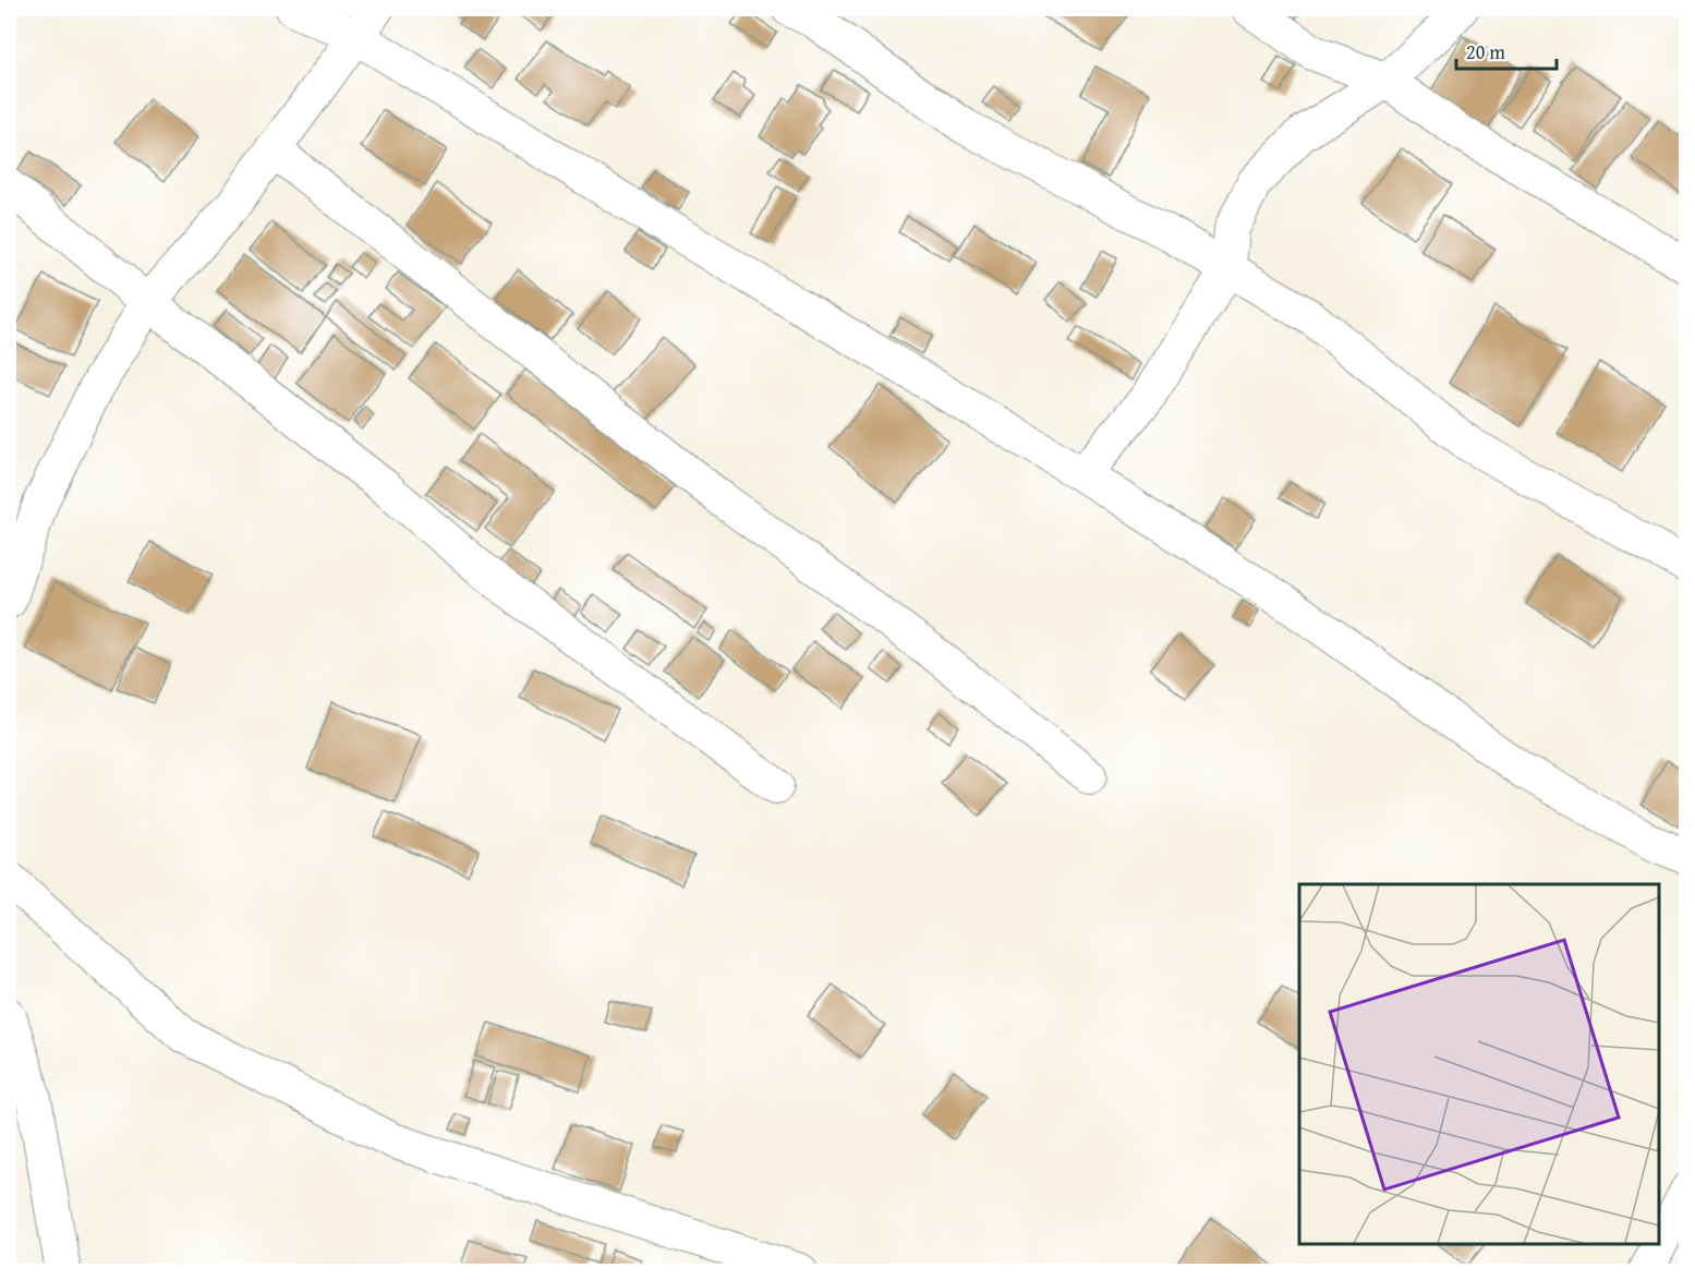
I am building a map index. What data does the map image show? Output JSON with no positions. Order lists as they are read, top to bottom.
{
  "scale_bar": "20 m"
}
